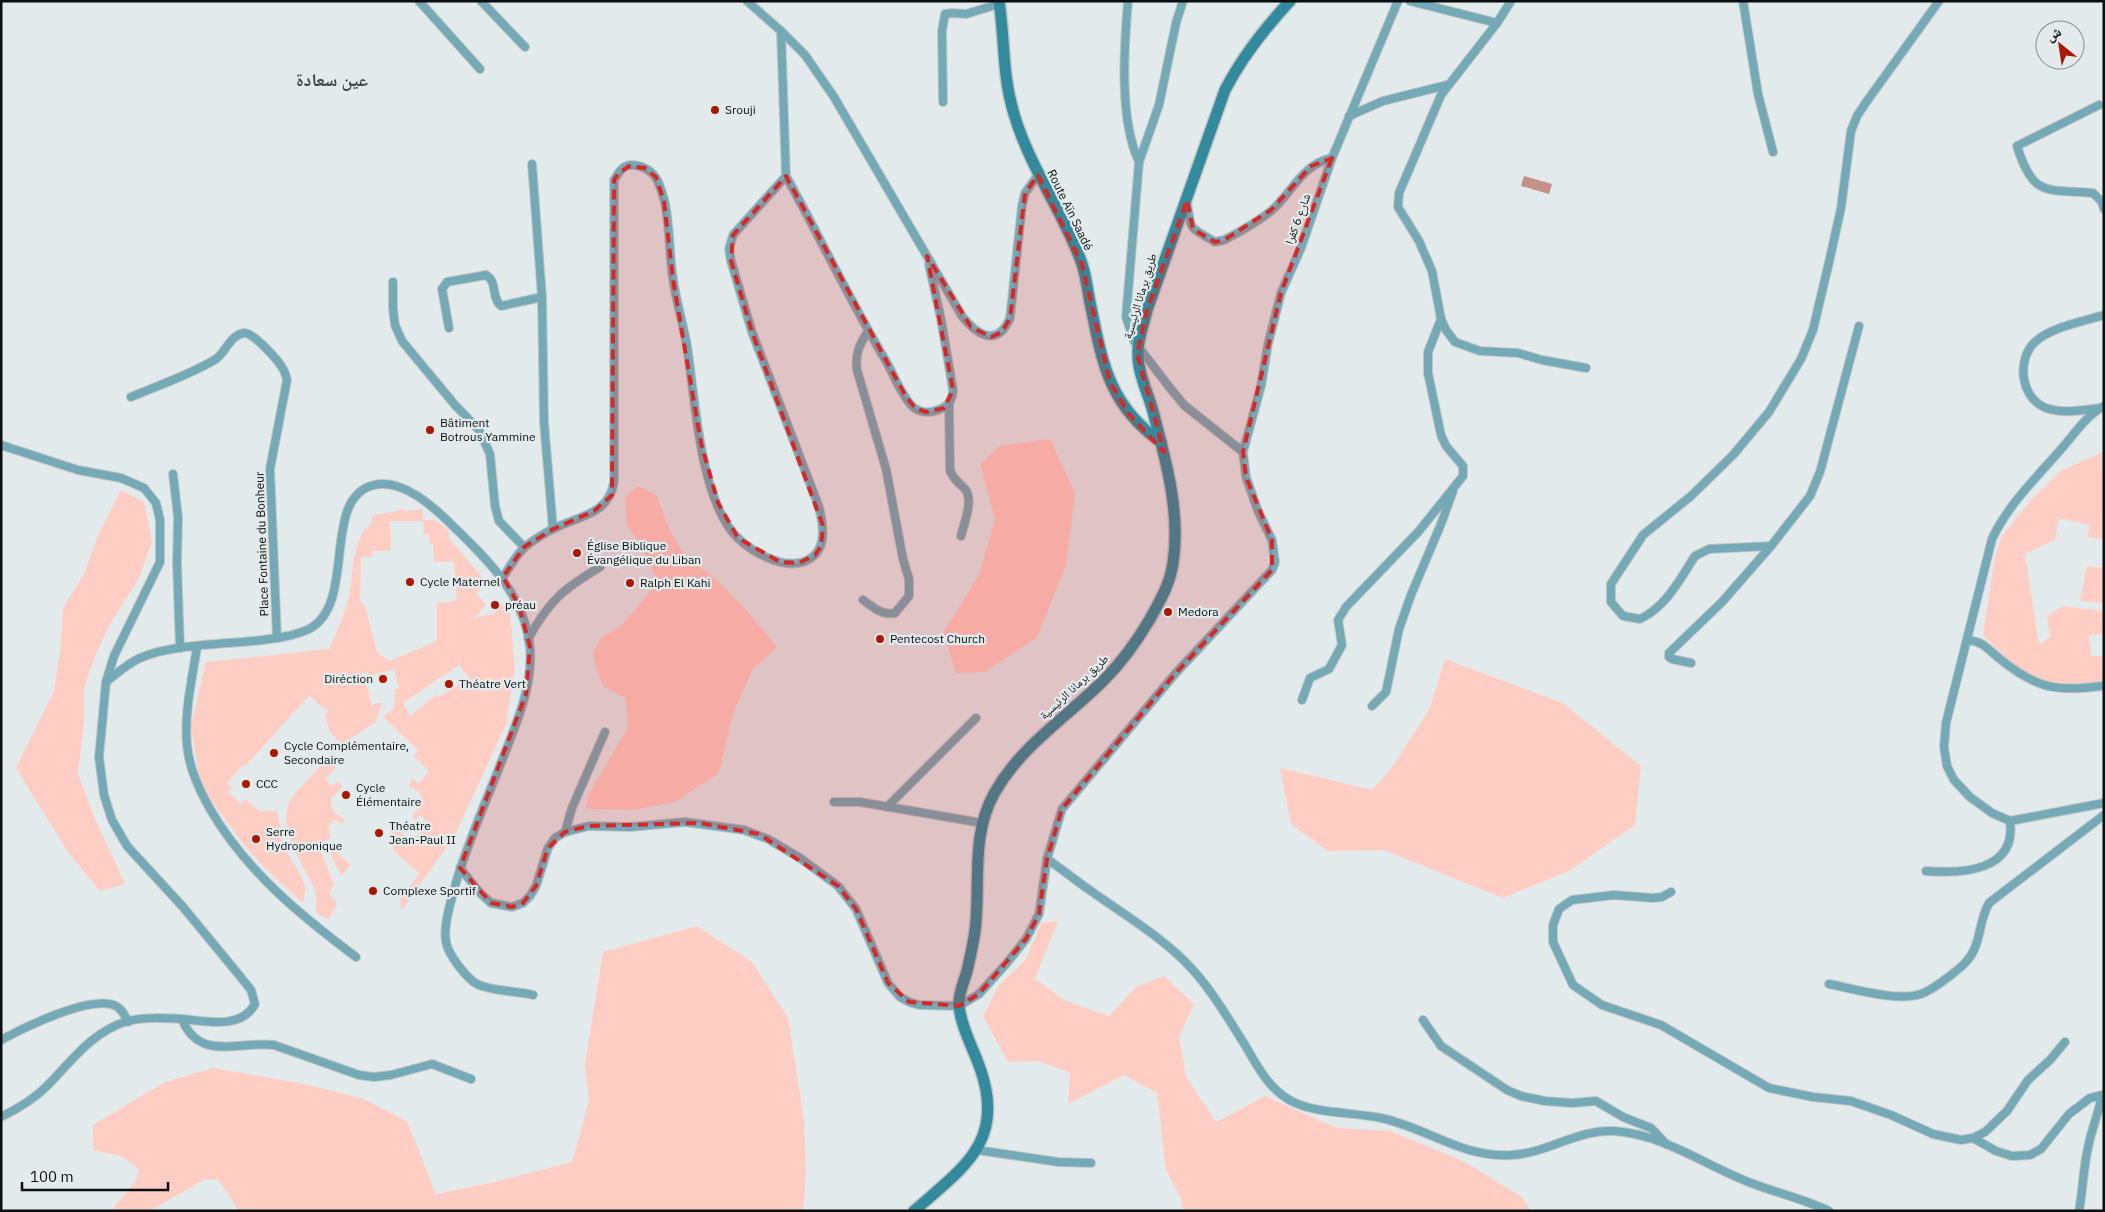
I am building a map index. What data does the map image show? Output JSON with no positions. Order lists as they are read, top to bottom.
{
  "streets": {
    "main road": ["Route Aïn Saadé", "طريق برمانا الرئيسية"],
    "street": ["شارع 6 كفرا", "Place Fontaine du Bonheur"]
  },
  "crossings": [
    ["Route Aïn Saadé", "طريق برمانا الرئيسية"]
  ],
  "districts": ["عين سعادة"],
  "places": [
    "Srouji",
    "Bâtiment Botrous Yammine",
    "Église Biblique Évangélique du Liban",
    "Cycle Maternel",
    "Ralph El Kahi",
    "préau",
    "Medora",
    "Pentecost Church",
    "Diréction",
    "Théatre Vert",
    "Cycle Complémentaire, Secondaire",
    "CCC",
    "Cycle Élémentaire",
    "Théatre Jean-Paul II",
    "Serre Hydroponique",
    "Complexe Sportif"
  ],
  "scale_bar": "100 m",
  "north": "top left"
}
